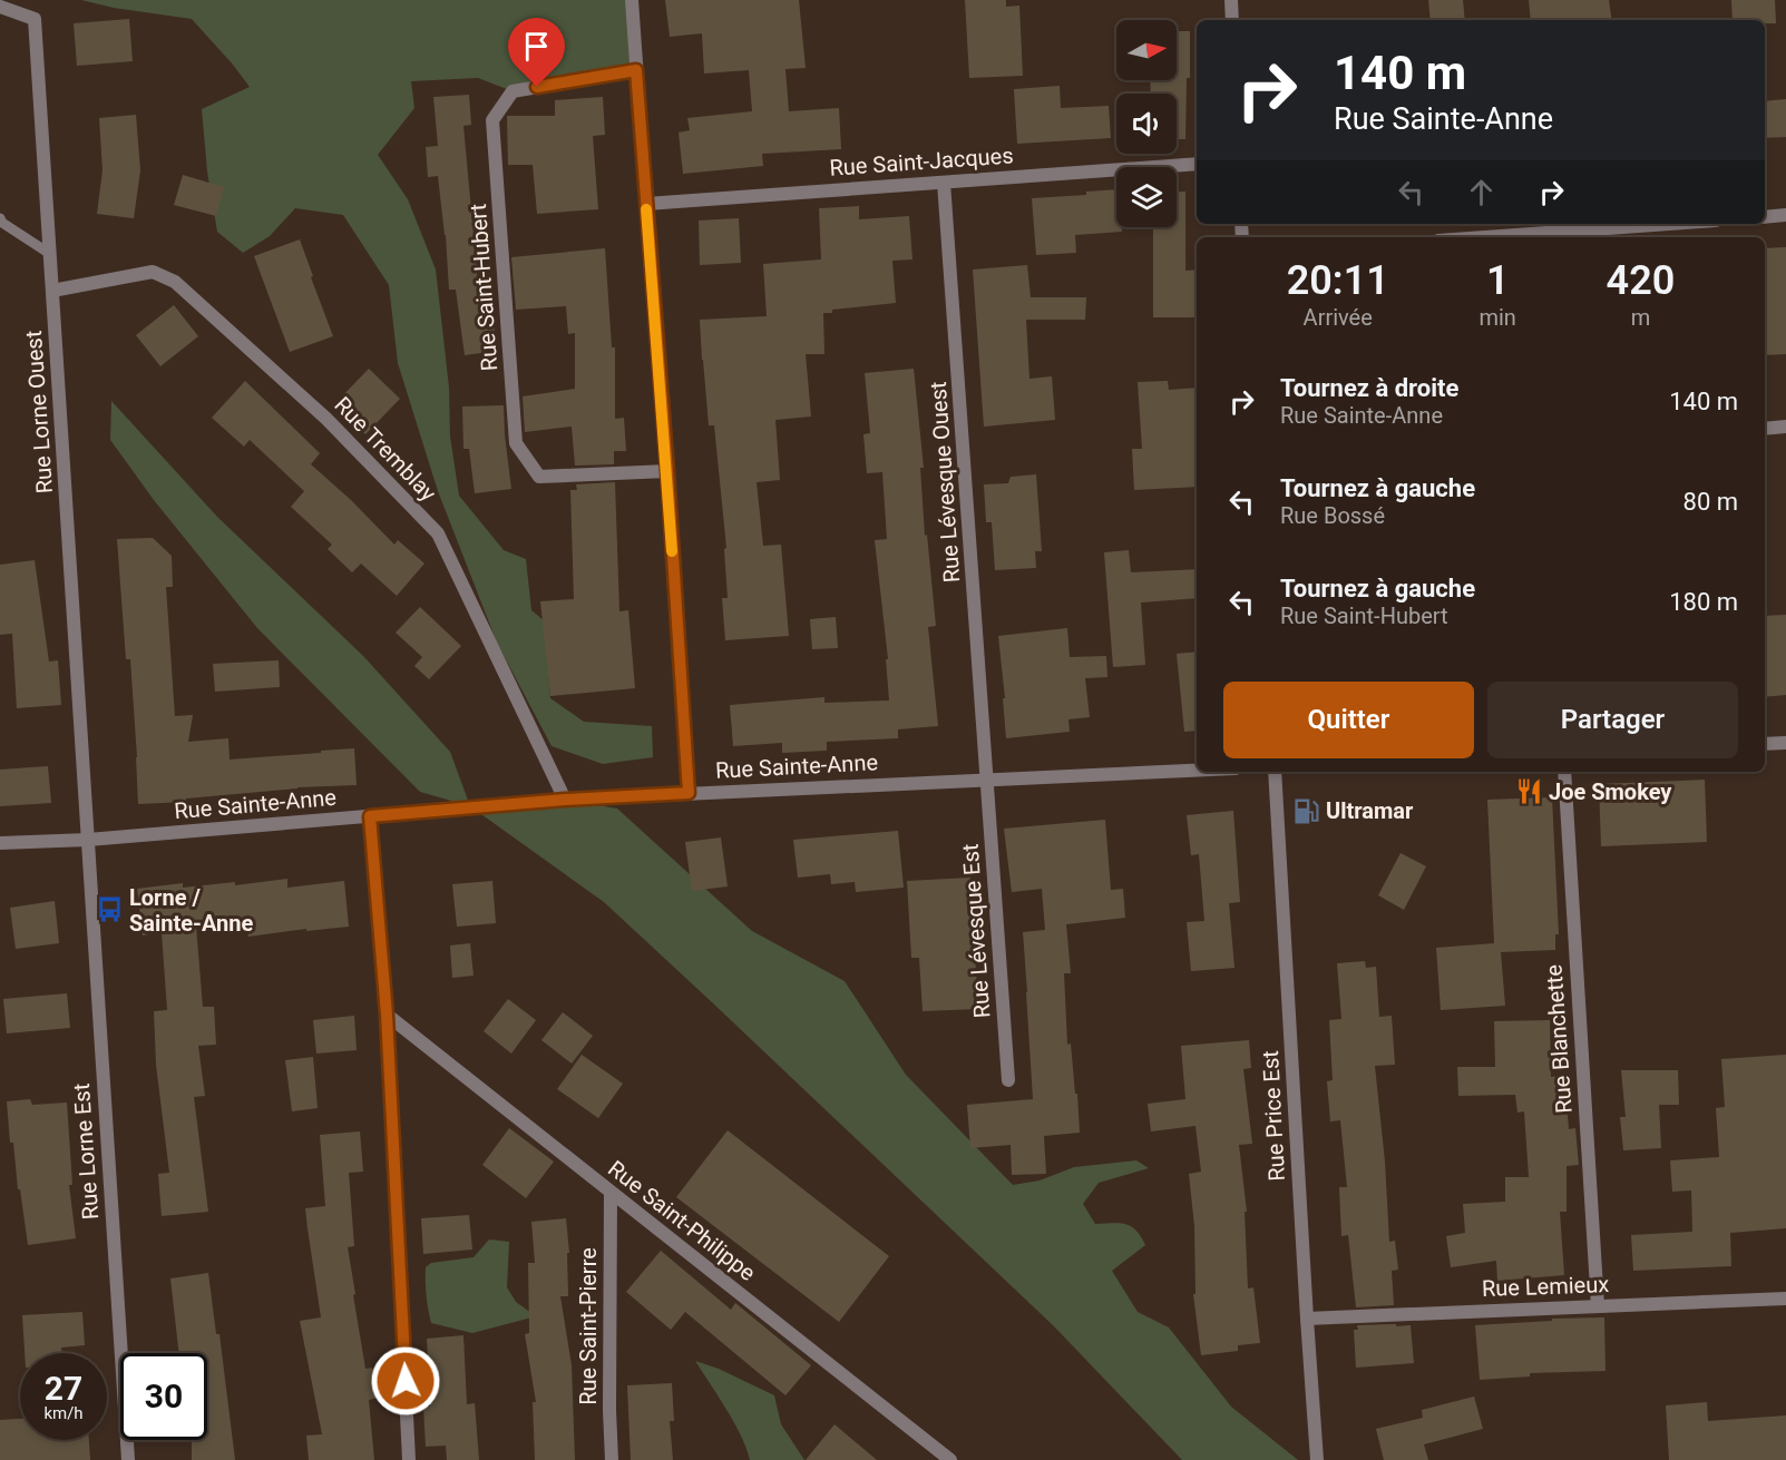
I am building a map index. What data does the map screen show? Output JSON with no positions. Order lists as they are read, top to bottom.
{
  "streets": {
    "street": [
      "Rue Saint-Jacques",
      "Rue Saint-Hubert",
      "Rue Lorne Ouest",
      "Rue Tremblay",
      "Rue Lévesque Ouest",
      "Rue Sainte-Anne",
      "Rue Lévesque Est",
      "Rue Blanchette",
      "Rue Price Est",
      "Rue Lorne Est",
      "Rue Saint-Philippe",
      "Rue Lemieux",
      "Rue Saint-Pierre"
    ]
  },
  "crossings": [
    ["Rue Saint-Jacques", "Rue Lévesque Ouest"],
    ["Rue Lorne Ouest", "Rue Tremblay"],
    ["Rue Lorne Ouest", "Rue Sainte-Anne"],
    ["Rue Lorne Ouest", "Rue Lorne Est"],
    ["Rue Tremblay", "Rue Sainte-Anne"],
    ["Rue Lévesque Ouest", "Rue Sainte-Anne"],
    ["Rue Lévesque Ouest", "Rue Lévesque Est"],
    ["Rue Sainte-Anne", "Rue Lévesque Est"],
    ["Rue Sainte-Anne", "Rue Lorne Est"],
    ["Rue Blanchette", "Rue Lemieux"],
    ["Rue Price Est", "Rue Lemieux"],
    ["Rue Saint-Philippe", "Rue Saint-Pierre"]
  ],
  "places": {
    "restaurant": ["Joe Smokey"],
    "fuel station": ["Ultramar"],
    "bus stop": ["Lorne / Sainte-Anne"]
  },
  "north": "right",
  "page": {
    "turn": ["140 m", "Rue Sainte-Anne"],
    "eta": [
      "20:11",
      "Arrivée",
      "1",
      "min",
      "420",
      "m"
    ],
    "list": [
      {
        "name": "Tournez à droite",
        "note": "Rue Sainte-Anne",
        "value": "140 m"
      },
      {
        "name": "Tournez à gauche",
        "note": "Rue Bossé",
        "value": "80 m"
      },
      {
        "name": "Tournez à gauche",
        "note": "Rue Saint-Hubert",
        "value": "180 m"
      }
    ],
    "buttons": ["Quitter", "Partager"],
    "speed": "27 km/h",
    "limit": "30"
  }
}
